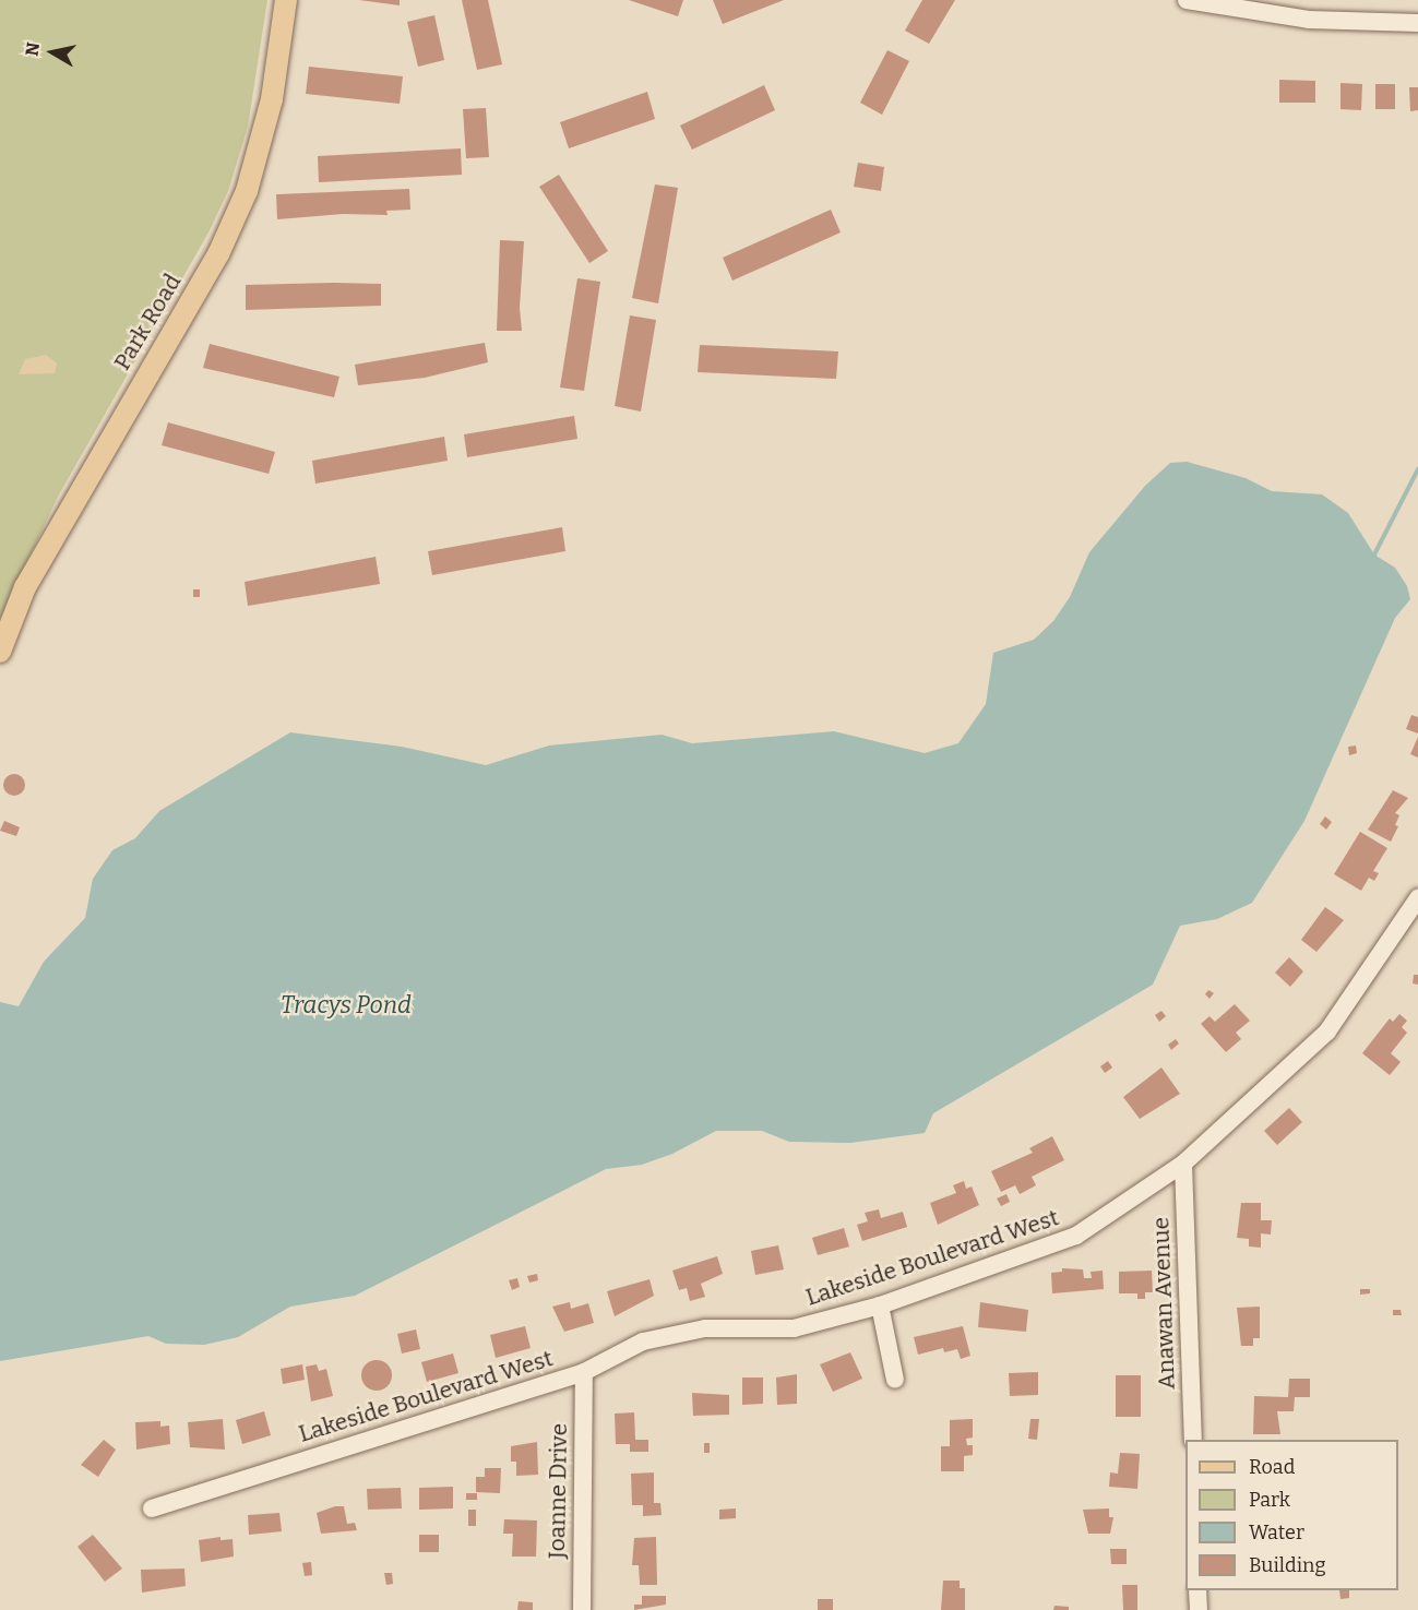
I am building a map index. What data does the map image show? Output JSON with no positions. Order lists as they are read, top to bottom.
{
  "streets": {
    "main road": ["Park Road"],
    "street": ["Lakeside Boulevard West", "Anawan Avenue", "Joanne Drive"]
  },
  "crossings": [
    ["Lakeside Boulevard West", "Anawan Avenue"],
    ["Lakeside Boulevard West", "Joanne Drive"]
  ],
  "water": ["Tracys Pond"],
  "legend": [
    "Road",
    "Park",
    "Water",
    "Building"
  ],
  "north": "left"
}
